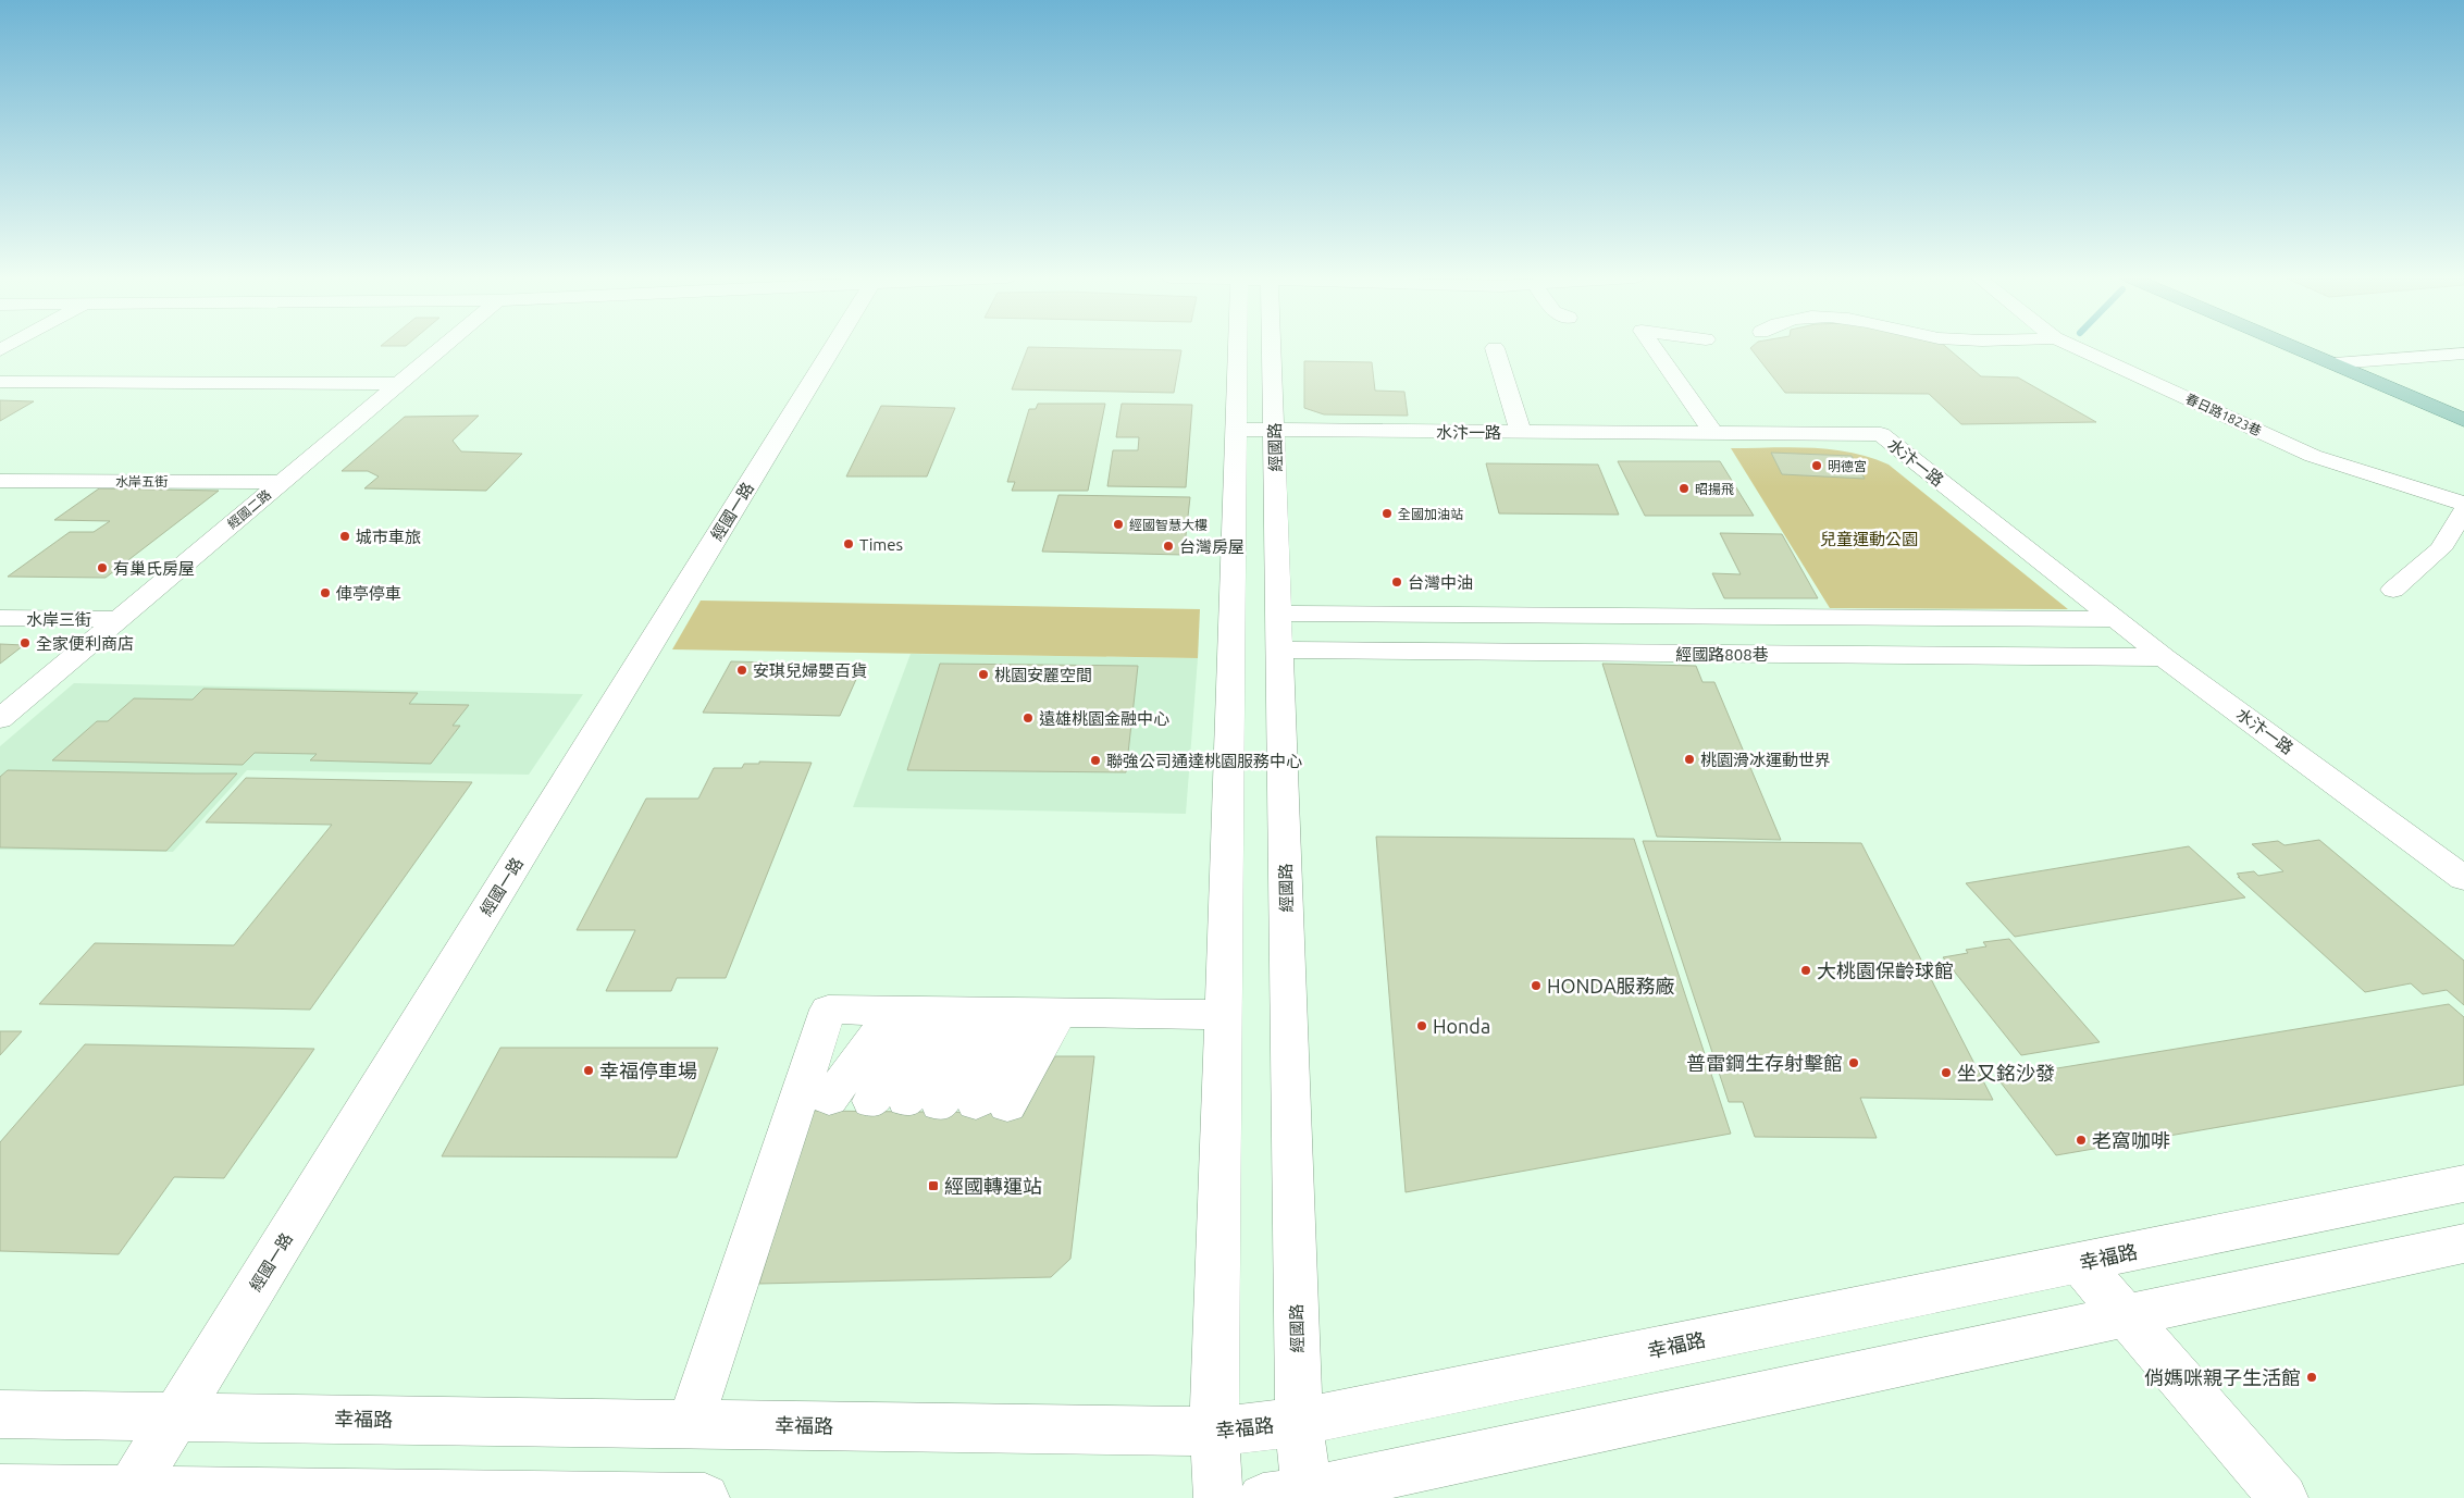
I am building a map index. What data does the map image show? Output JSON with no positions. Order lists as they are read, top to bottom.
{
  "streets": {
    "street": [
      "春日路1823巷",
      "水汴一路",
      "經國路",
      "水岸五街",
      "經國二路",
      "經國一路",
      "水岸三街",
      "經國路808巷",
      "幸福路"
    ]
  },
  "crossings": [
    ["水汴一路", "經國路"],
    ["水汴一路", "經國路808巷"],
    ["經國路", "經國路808巷"],
    ["經國路", "幸福路"],
    ["水岸五街", "經國二路"],
    ["經國二路", "水岸三街"],
    ["經國一路", "幸福路"]
  ],
  "parks": ["兒童運動公園"],
  "places": {
    "other": [
      "明德宮",
      "昭揚飛",
      "全國加油站",
      "經國智慧大樓",
      "城市車旅",
      "Times",
      "台灣房屋",
      "有巢氏房屋",
      "台灣中油",
      "俥亭停車",
      "全家便利商店",
      "安琪兒婦嬰百貨",
      "桃園安麗空間",
      "遠雄桃園金融中心",
      "桃園滑冰運動世界",
      "聯強公司通達桃園服務中心",
      "大桃園保齡球館",
      "HONDA服務廠",
      "Honda",
      "普雷鋼生存射擊館",
      "幸福停車場",
      "坐又銘沙發",
      "老窩咖啡",
      "俏媽咪親子生活館"
    ],
    "transit": ["經國轉運站"]
  }
}
